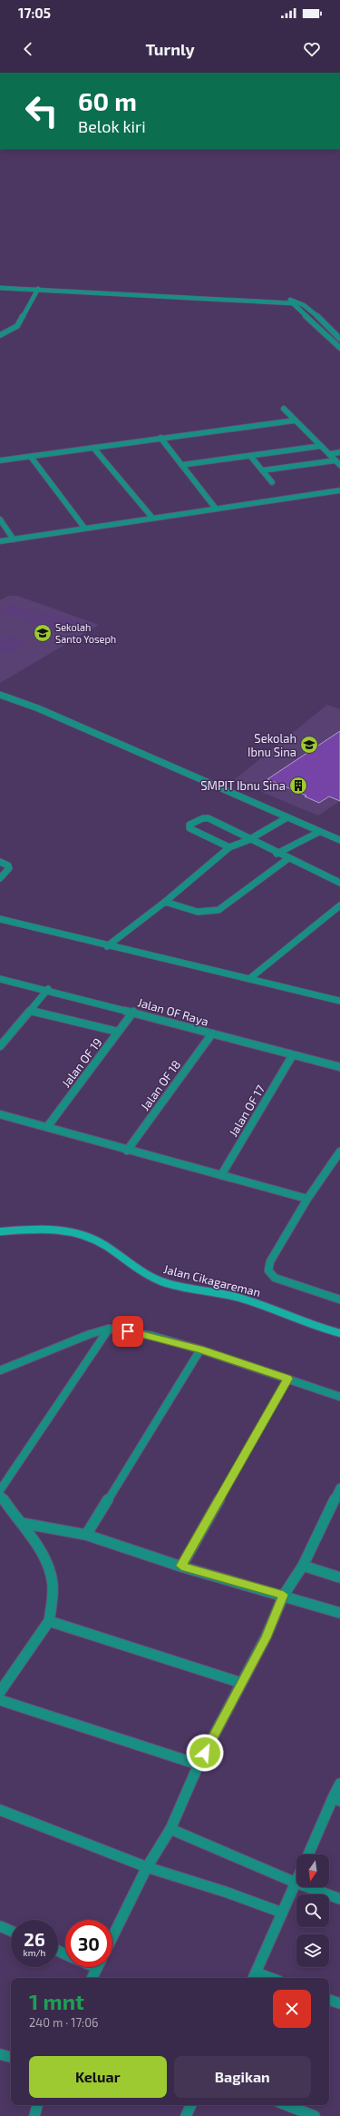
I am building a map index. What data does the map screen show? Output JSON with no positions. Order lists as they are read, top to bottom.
{
  "streets": {
    "street": [
      "Jalan OF Raya",
      "Jalan OF 19",
      "Jalan OF 18",
      "Jalan OF 17",
      "Jalan Cikagareman"
    ]
  },
  "crossings": [
    ["Jalan OF Raya", "Jalan OF 19"],
    ["Jalan OF Raya", "Jalan OF 18"],
    ["Jalan OF Raya", "Jalan OF 17"]
  ],
  "places": {
    "school or university": ["Sekolah Santo Yoseph", "Sekolah Ibnu Sina"],
    "building": ["SMPIT Ibnu Sina"]
  },
  "north": "bottom",
  "page": {
    "status": "17:05",
    "header": "Turnly",
    "turn": ["60 m", "Belok kiri"],
    "speed": "26 km/h",
    "limit": "30",
    "heading": ["1 mnt", "240 m · 17:06"],
    "buttons": ["Keluar", "Bagikan"]
  }
}
